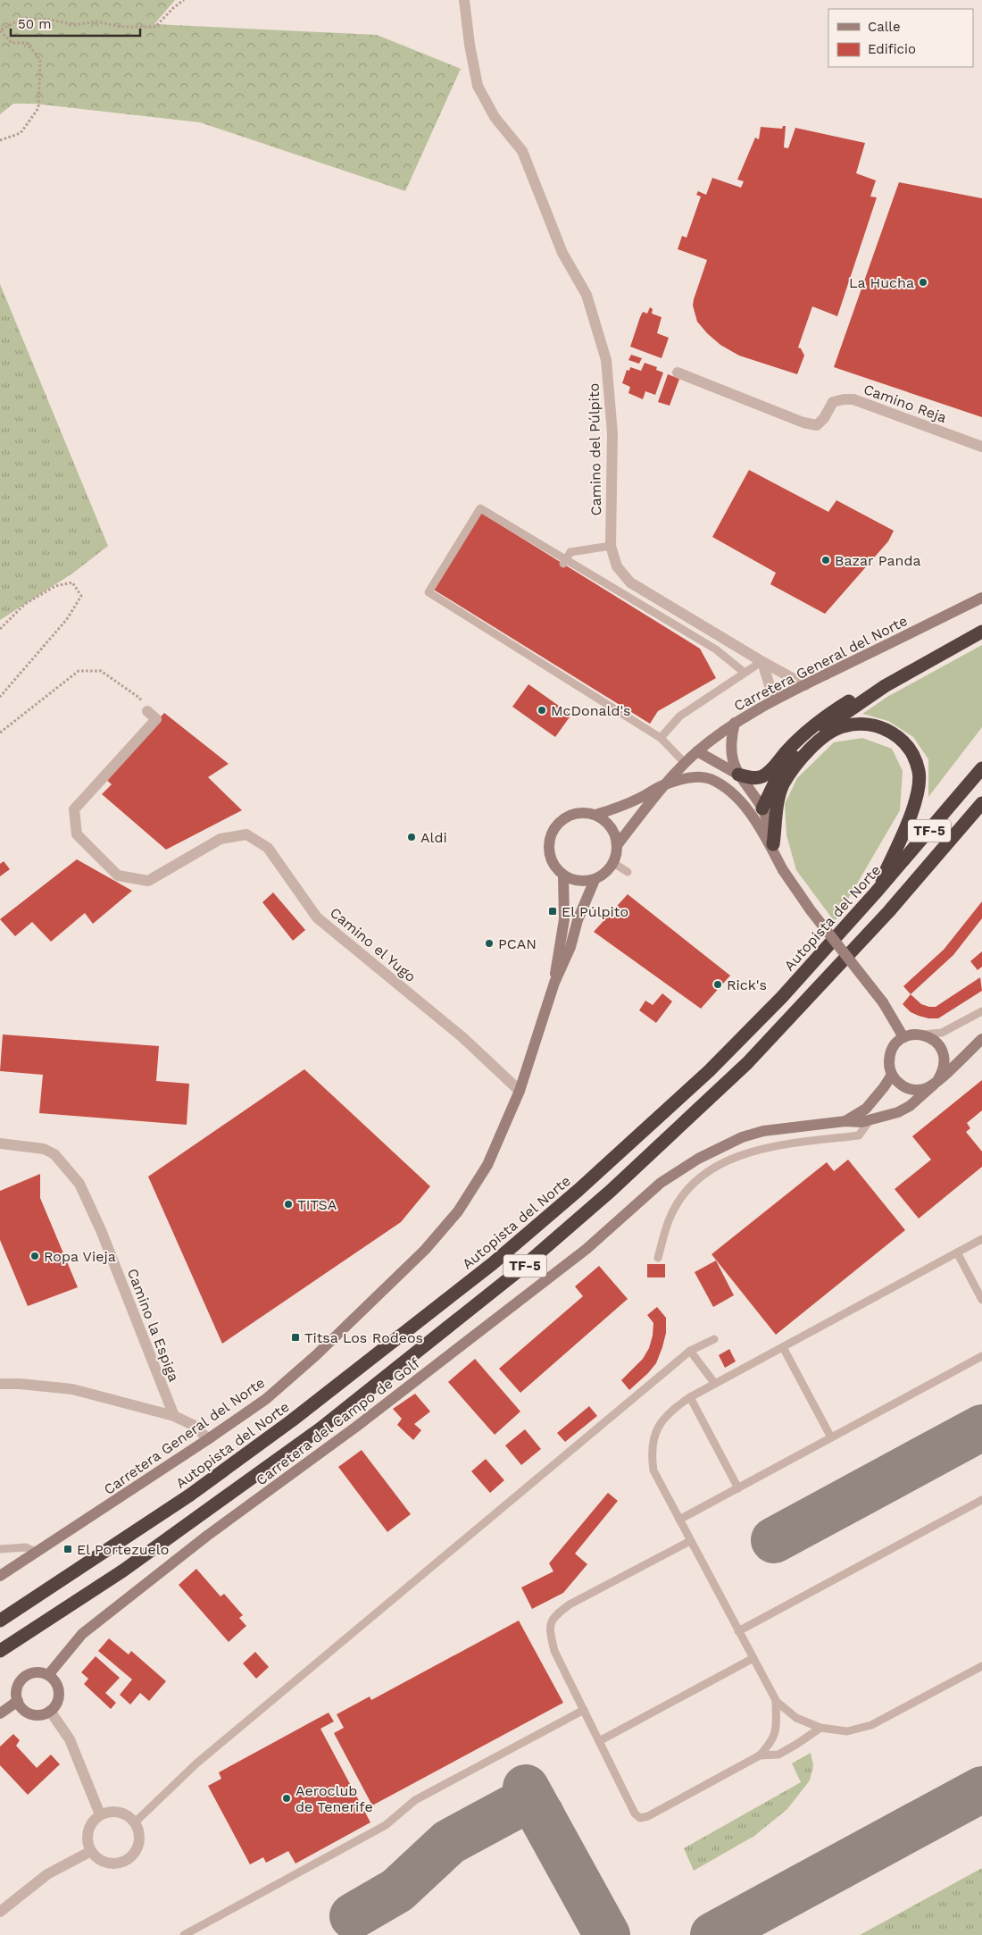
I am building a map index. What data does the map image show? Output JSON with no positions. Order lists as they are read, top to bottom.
{
  "streets": {
    "highway": ["TF-5", "Autopista del Norte"],
    "main road": ["Carretera General del Norte", "Carretera del Campo de Golf"],
    "street": [
      "Camino Reja",
      "Camino del Púlpito",
      "Camino el Yugo",
      "Camino la Espiga"
    ]
  },
  "crossings": [
    ["Camino del Púlpito", "Carretera General del Norte"],
    ["Carretera General del Norte", "Camino el Yugo"]
  ],
  "places": {
    "other": [
      "La Hucha",
      "Bazar Panda",
      "McDonald's",
      "Aldi",
      "PCAN",
      "Rick's",
      "TITSA",
      "Ropa Vieja",
      "Aeroclub de Tenerife"
    ],
    "transit": ["El Púlpito", "Titsa Los Rodeos", "El Portezuelo"]
  },
  "legend": ["Calle", "Edificio"],
  "scale_bar": "50 m"
}
